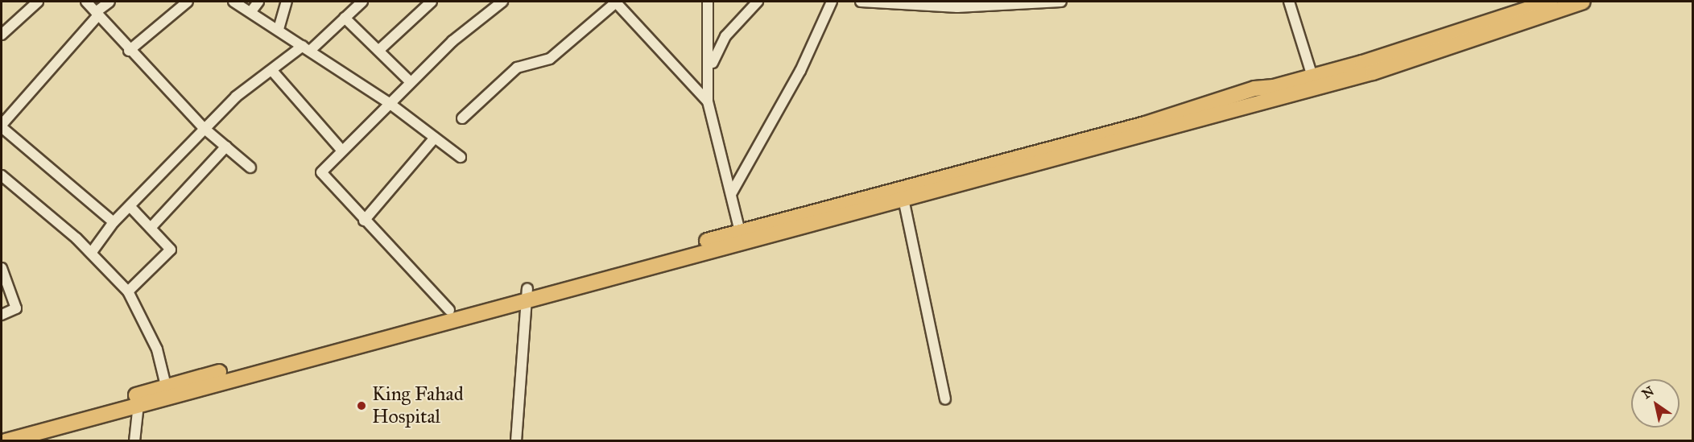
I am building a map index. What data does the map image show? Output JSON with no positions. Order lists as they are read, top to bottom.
{
  "places": ["King Fahad Hospital"],
  "north": "top left"
}
